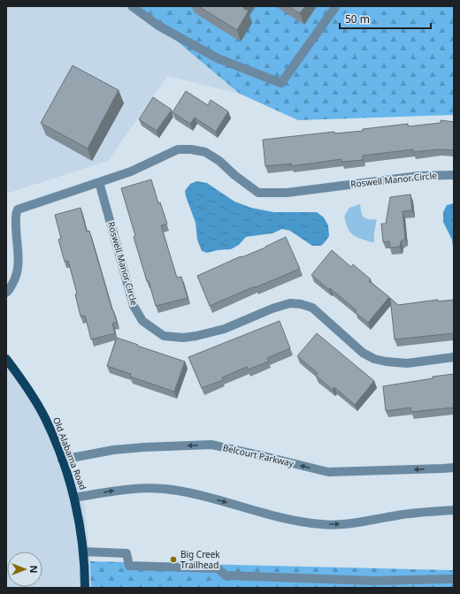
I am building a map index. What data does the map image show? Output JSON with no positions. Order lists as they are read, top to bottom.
{
  "streets": {
    "main road": ["Old Alabama Road"],
    "street": ["Roswell Manor Circle", "Belcourt Parkway"]
  },
  "crossings": [
    ["Old Alabama Road", "Belcourt Parkway"]
  ],
  "places": ["Big Creek Trailhead"],
  "scale_bar": "50 m",
  "north": "right"
}
